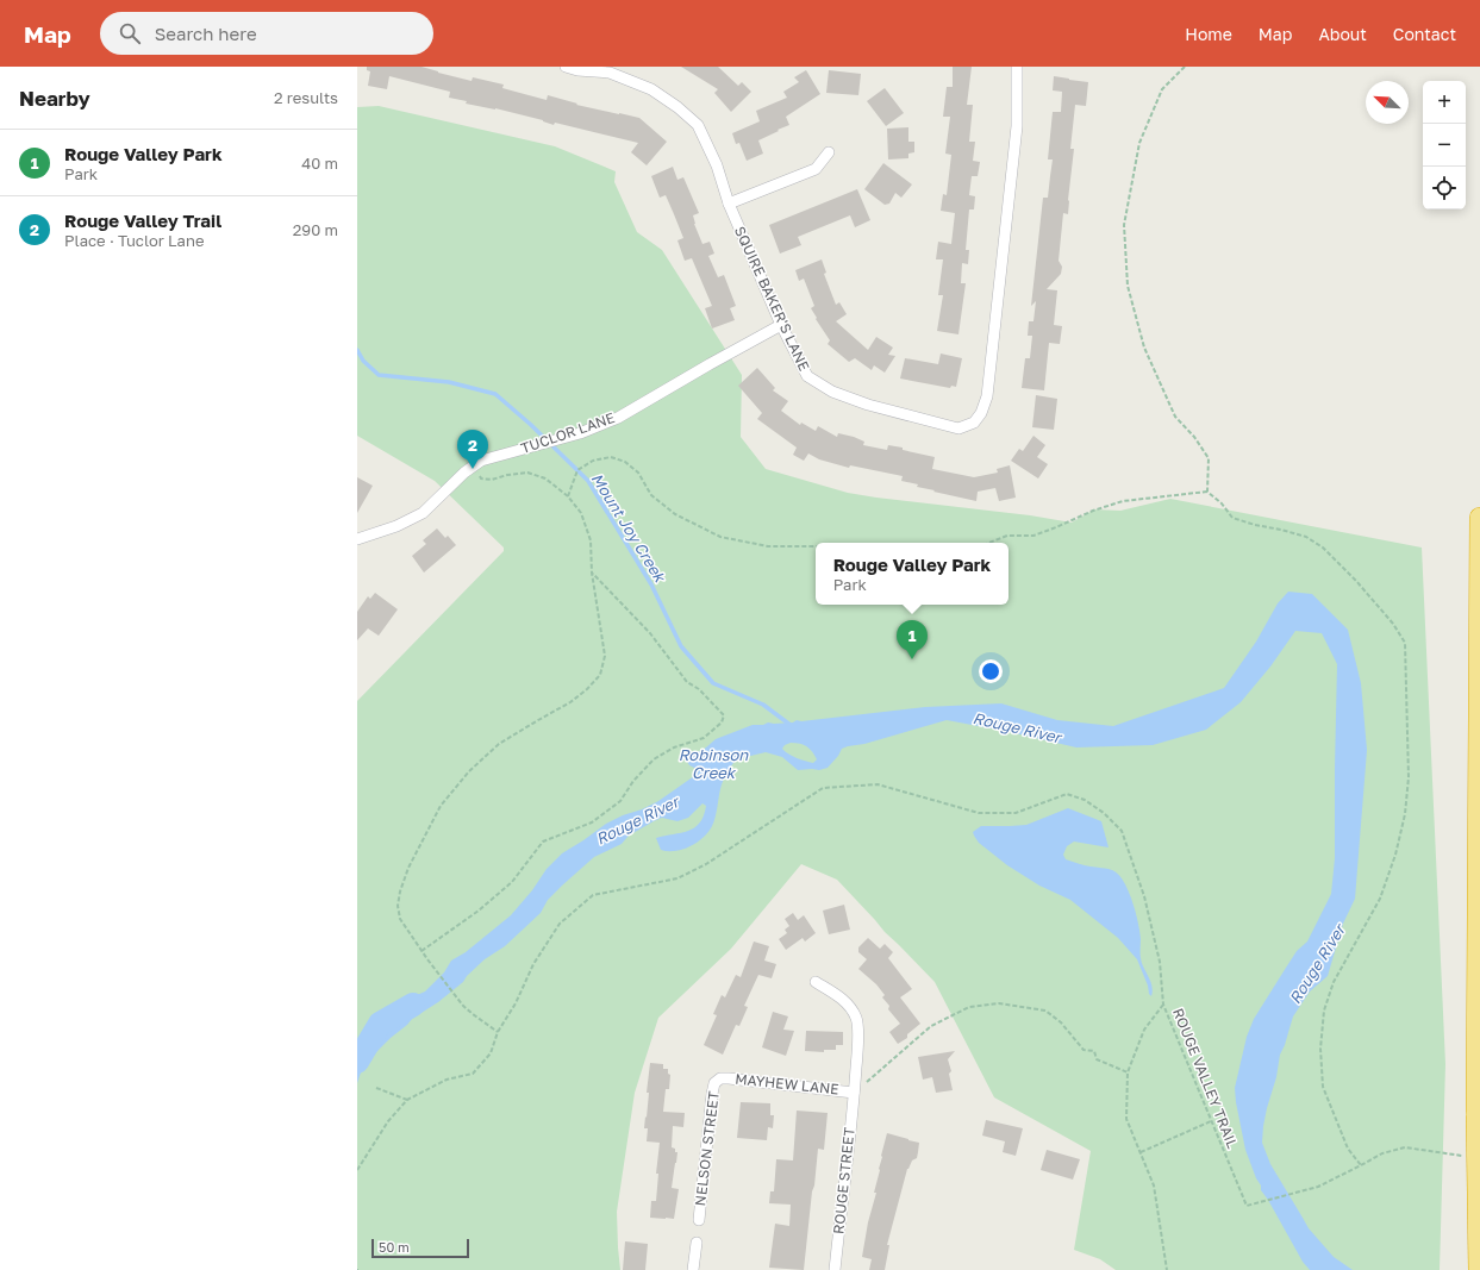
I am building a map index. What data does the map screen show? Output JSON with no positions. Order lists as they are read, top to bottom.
{
  "streets": {
    "street": [
      "SQUIRE BAKER'S LANE",
      "TUCLOR LANE",
      "MAYHEW LANE",
      "NELSON STREET",
      "ROUGE STREET"
    ],
    "path": ["ROUGE VALLEY TRAIL"]
  },
  "crossings": [
    ["SQUIRE BAKER'S LANE", "TUCLOR LANE"],
    ["MAYHEW LANE", "NELSON STREET"],
    ["MAYHEW LANE", "ROUGE STREET"]
  ],
  "water": ["Mount Joy Creek", "Rouge River", "Robinson Creek"],
  "scale_bar": "50 m",
  "north": "top left",
  "page": {
    "header": "Map",
    "search": "Search here",
    "nav": [
      "Home",
      "Map",
      "About",
      "Contact"
    ],
    "heading": ["Nearby", "2 results"],
    "map_buttons": ["+", "−"],
    "list": [
      {
        "mark": "1",
        "name": "Rouge Valley Park",
        "note": "Park",
        "value": "40 m"
      },
      {
        "mark": "2",
        "name": "Rouge Valley Trail",
        "note": "Place · Tuclor Lane",
        "value": "290 m"
      }
    ],
    "pins": ["2", "1"],
    "popup": ["Rouge Valley Park", "Park"],
    "scale": "50 m"
  }
}
